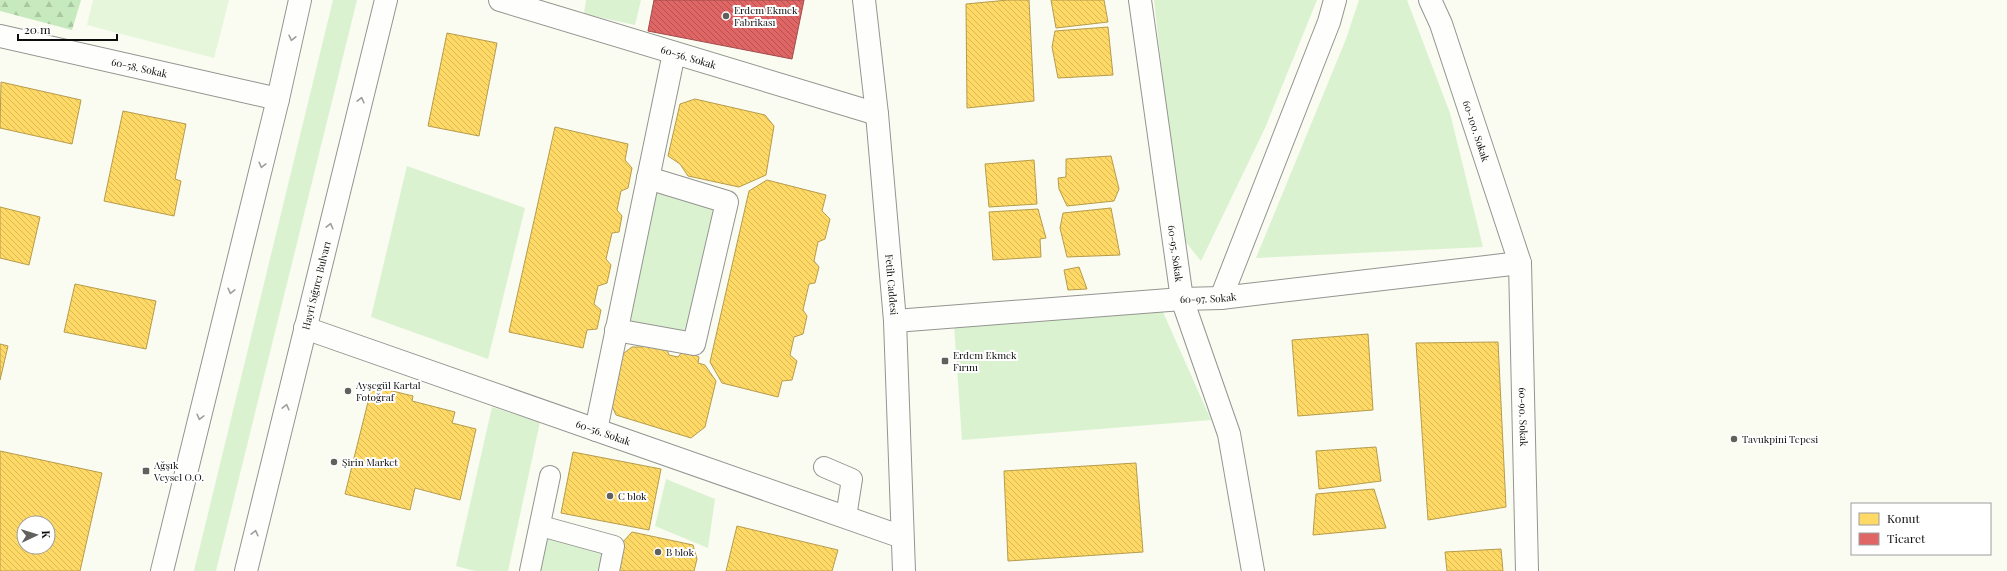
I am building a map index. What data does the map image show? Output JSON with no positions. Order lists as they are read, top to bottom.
{
  "streets": {
    "street": [
      "60-56. Sokak",
      "60-58. Sokak",
      "60-100. Sokak",
      "60-95. Sokak",
      "Hayri Sığırcı Bulvarı",
      "Fetih Caddesi",
      "60-97. Sokak",
      "60-90. Sokak"
    ]
  },
  "crossings": [
    ["60-56. Sokak", "Hayri Sığırcı Bulvarı"],
    ["60-56. Sokak", "Fetih Caddesi"],
    ["60-100. Sokak", "60-97. Sokak"],
    ["60-100. Sokak", "60-90. Sokak"],
    ["60-95. Sokak", "60-97. Sokak"],
    ["Fetih Caddesi", "60-97. Sokak"],
    ["60-97. Sokak", "60-90. Sokak"]
  ],
  "places": {
    "other": [
      "Erdem Ekmek Fabrikası",
      "Ayşegül Kartal Fotoğraf",
      "Tavukpini Tepesi",
      "Şirin Market",
      "C blok",
      "B blok"
    ],
    "transit": ["Erdem Ekmek Fırını", "Ağşık Veysel O.O."]
  },
  "legend": ["Konut", "Ticaret"],
  "scale_bar": "20 m",
  "north": "right"
}
